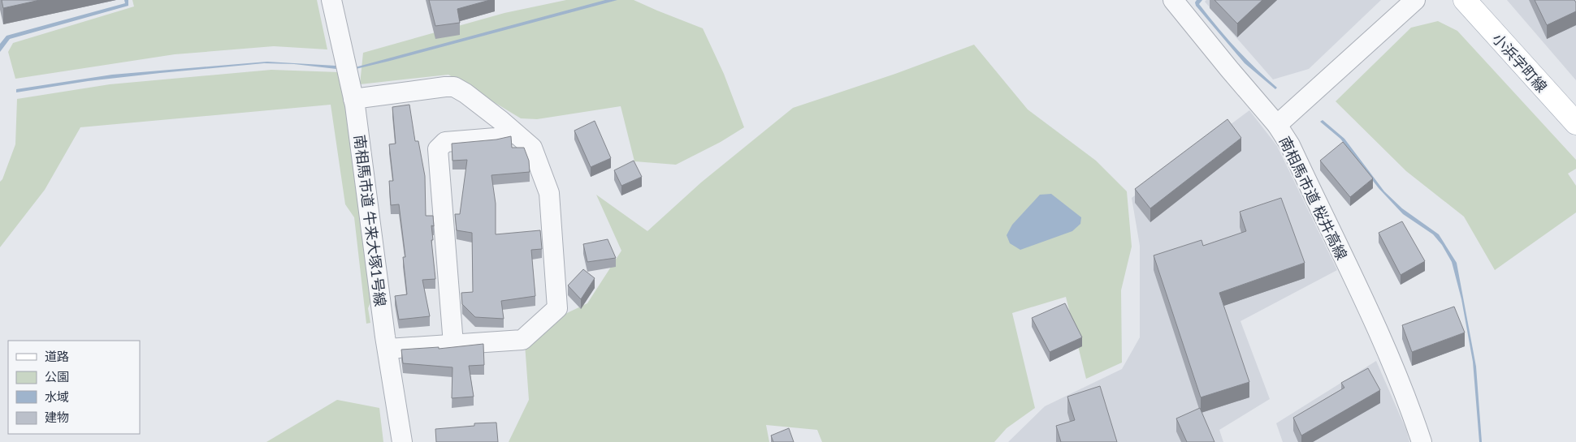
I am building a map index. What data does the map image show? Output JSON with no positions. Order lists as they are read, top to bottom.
{
  "streets": {
    "main road": ["小浜字町線"],
    "street": ["南相馬市道 桜井高線", "南相馬市道 牛来大塚1号線"]
  },
  "legend": [
    "道路",
    "公園",
    "水域",
    "建物"
  ]
}
